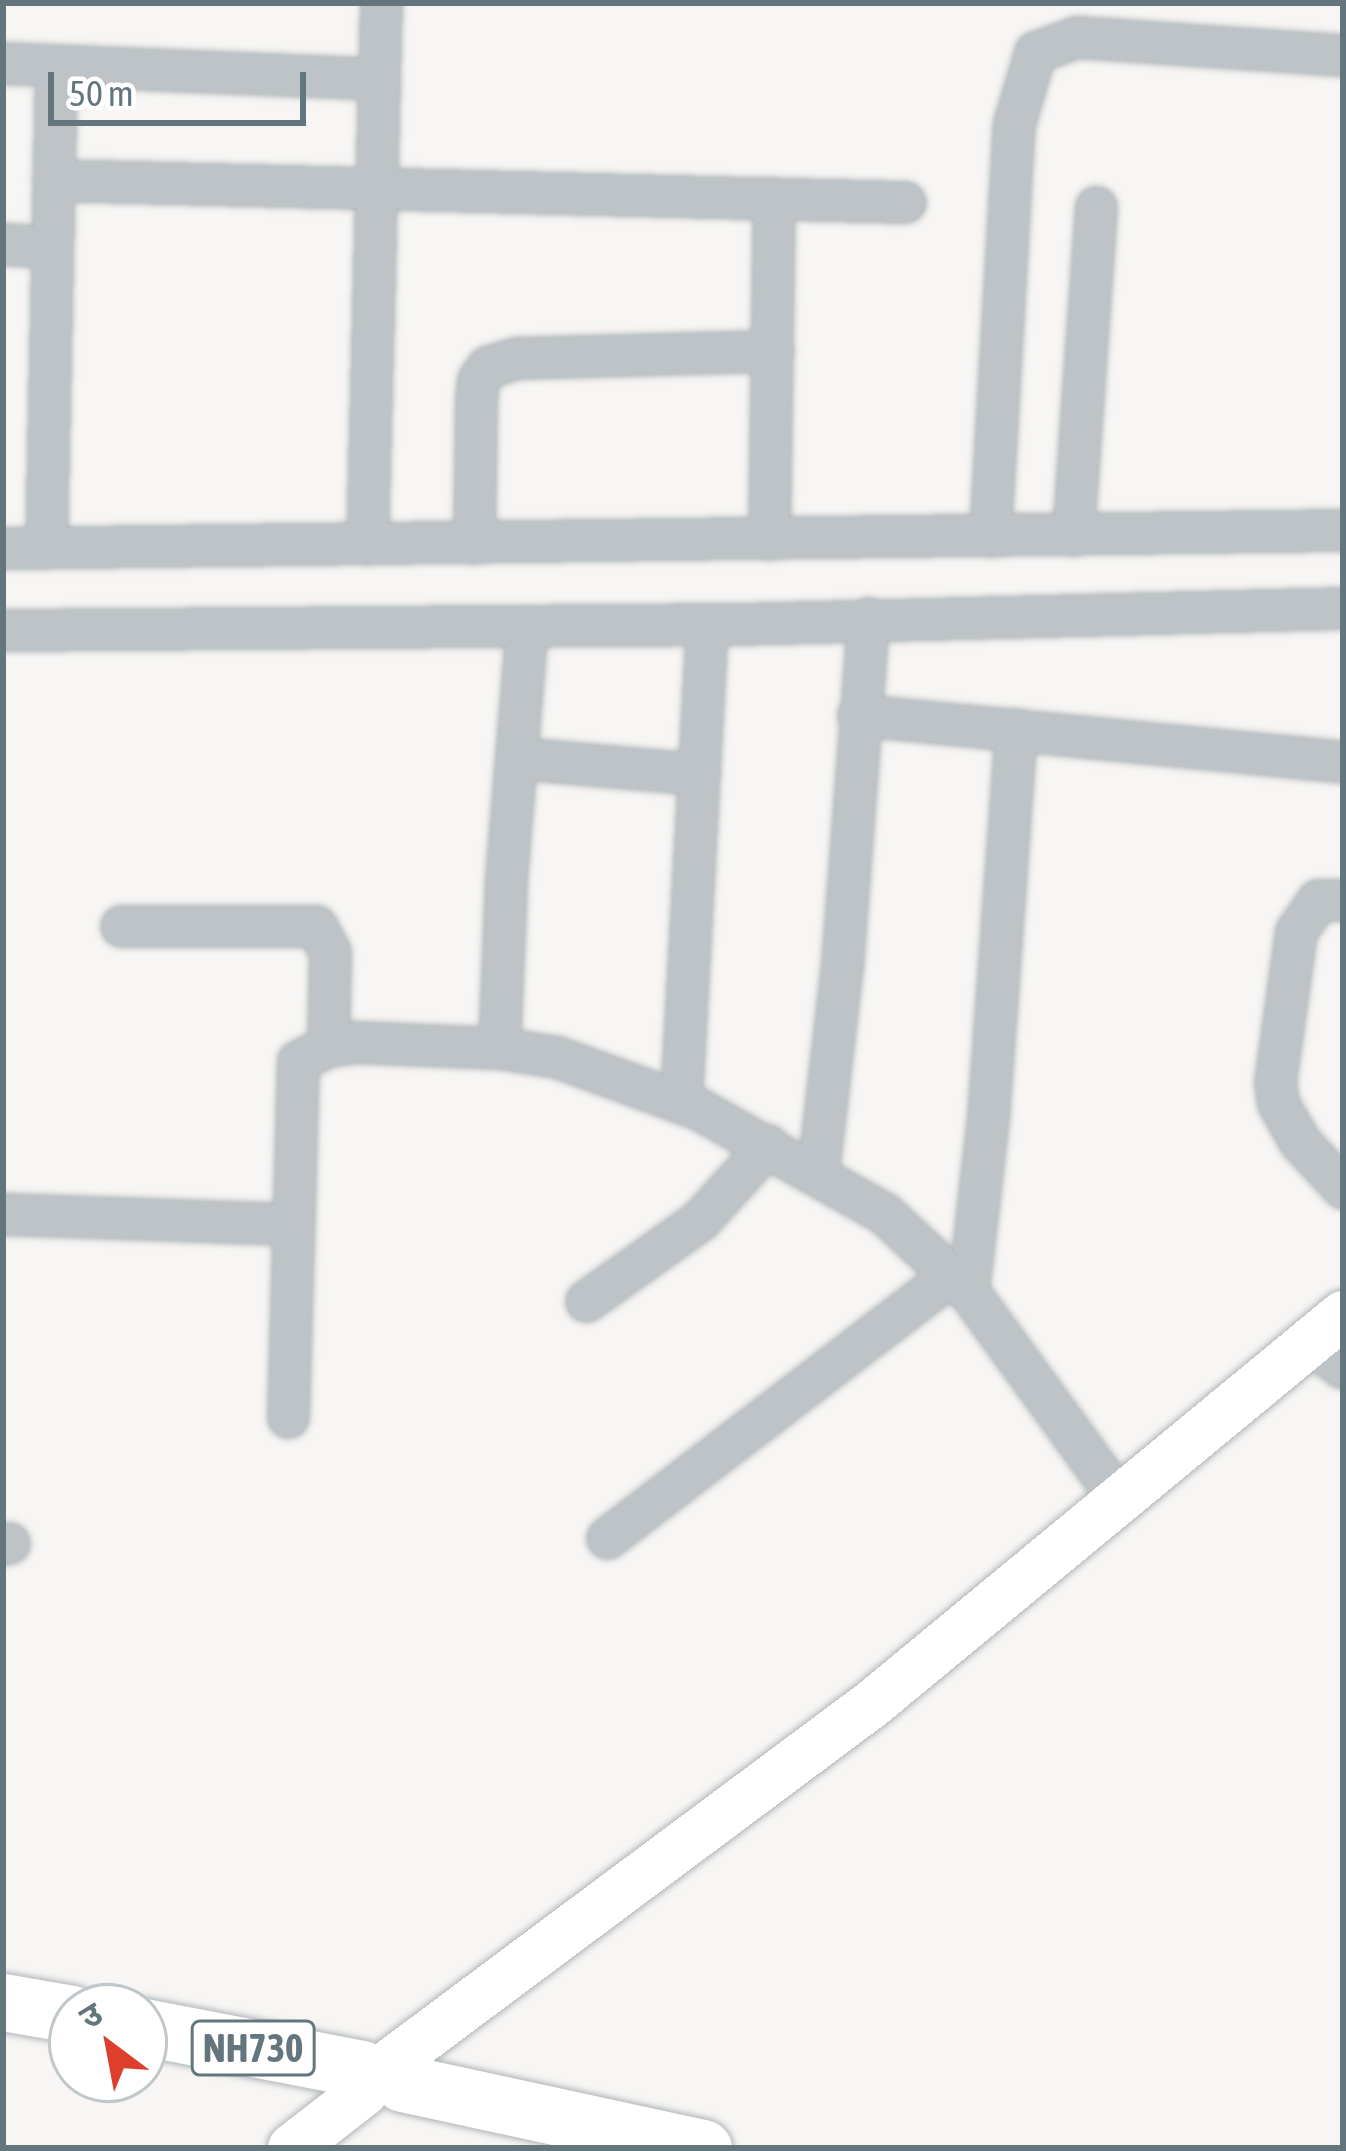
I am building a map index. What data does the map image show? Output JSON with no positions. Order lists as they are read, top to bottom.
{
  "streets": {
    "highway": ["NH730"]
  },
  "scale_bar": "50 m",
  "north": "top left"
}
